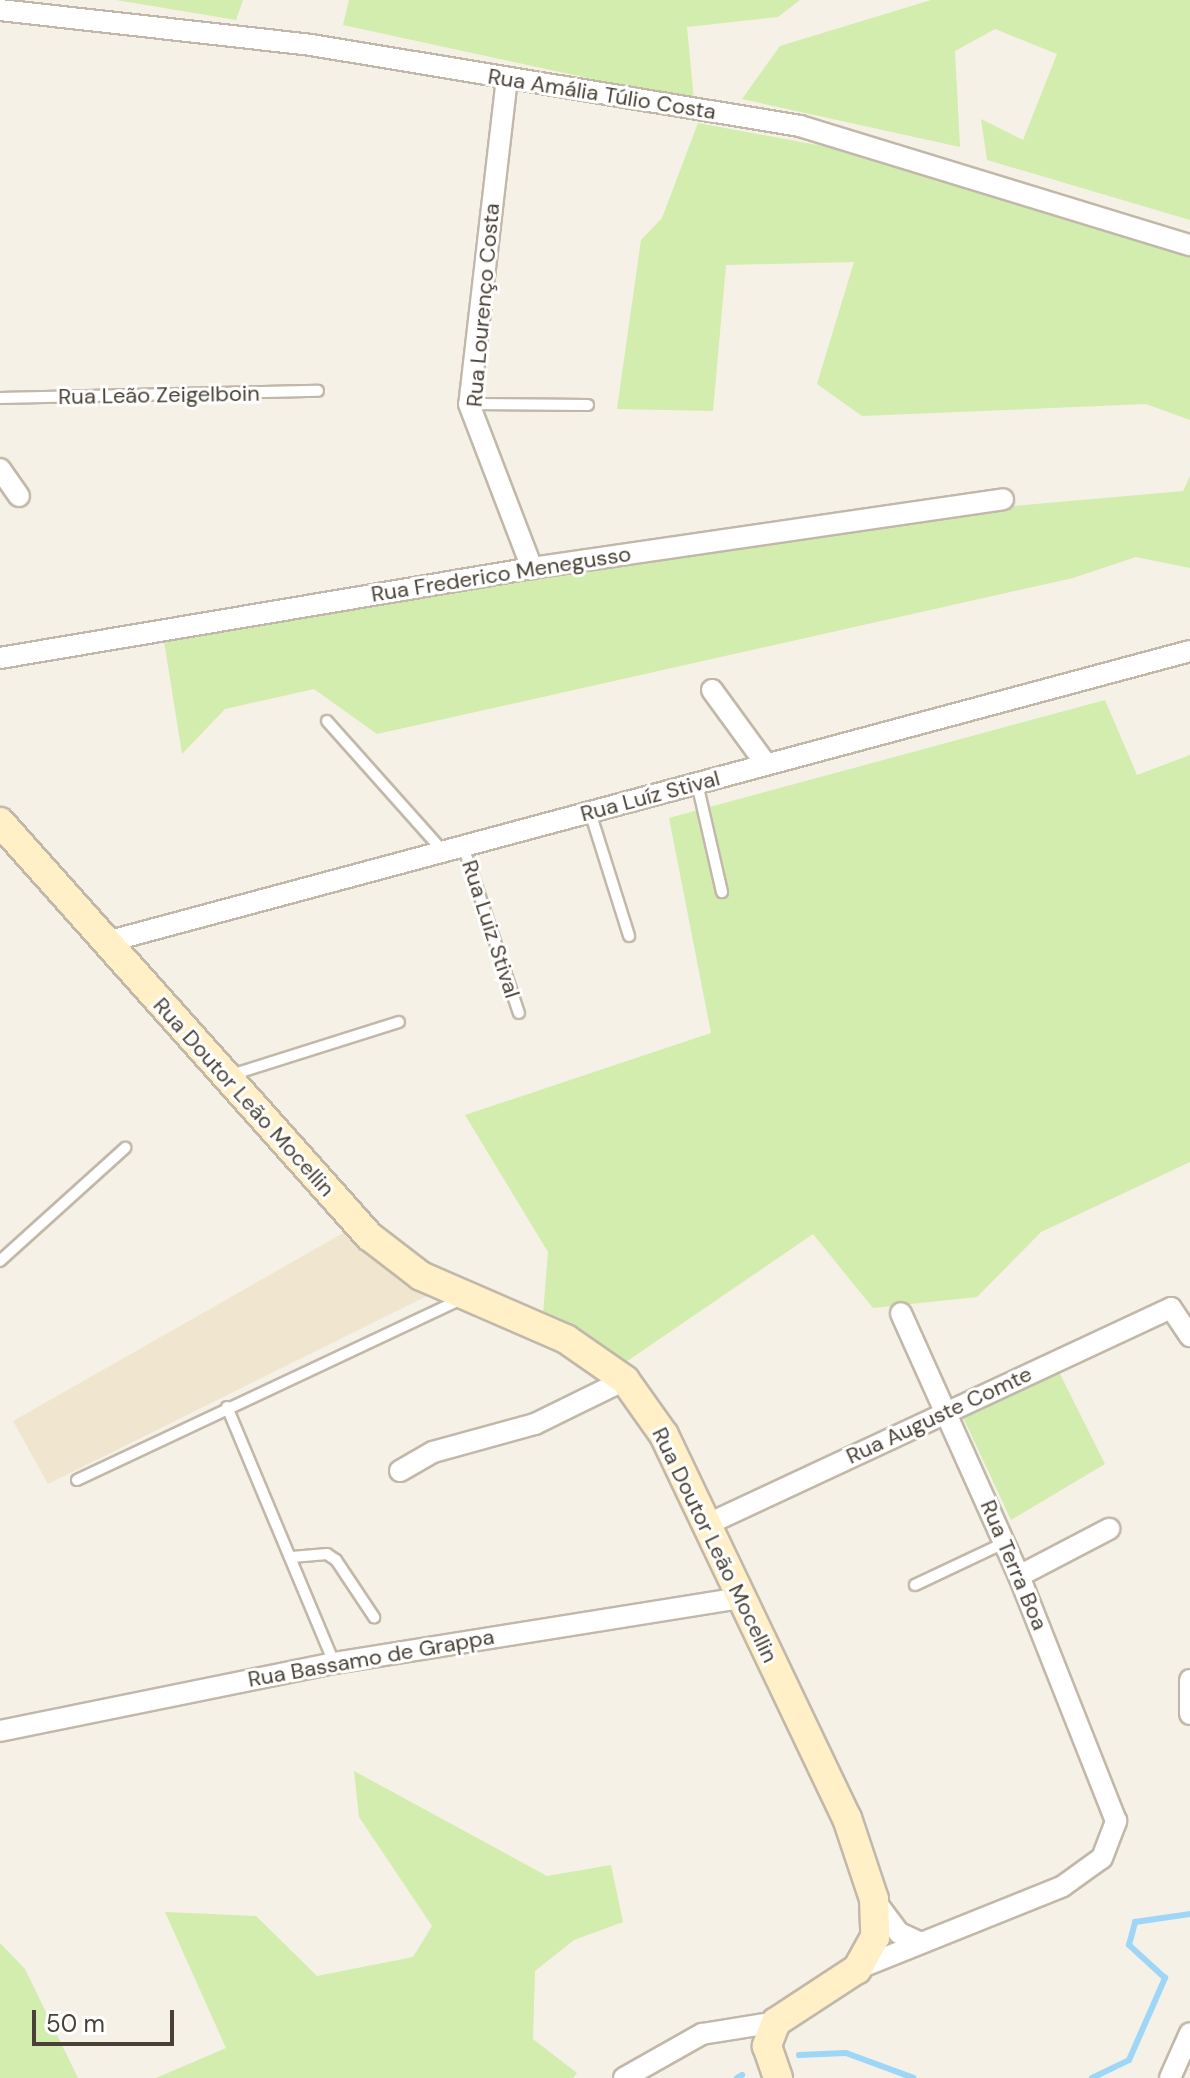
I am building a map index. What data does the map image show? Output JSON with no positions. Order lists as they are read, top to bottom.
{
  "streets": {
    "street": [
      "Rua Amália Túlio Costa",
      "Rua Lourenço Costa",
      "Rua Frederico Menegusso",
      "Rua Luíz Stival",
      "Rua Doutor Leão Mocellin",
      "Rua Auguste Comte",
      "Rua Terra Boa",
      "Rua Bassamo de Grappa"
    ],
    "lane": ["Rua Leão Zeigelboin", "Rua Luiz Stival"]
  },
  "crossings": [
    ["Rua Amália Túlio Costa", "Rua Lourenço Costa"],
    ["Rua Lourenço Costa", "Rua Frederico Menegusso"],
    ["Rua Luíz Stival", "Rua Luiz Stival"],
    ["Rua Luíz Stival", "Rua Doutor Leão Mocellin"],
    ["Rua Doutor Leão Mocellin", "Rua Auguste Comte"],
    ["Rua Doutor Leão Mocellin", "Rua Bassamo de Grappa"],
    ["Rua Auguste Comte", "Rua Terra Boa"]
  ],
  "scale_bar": "50 m"
}
